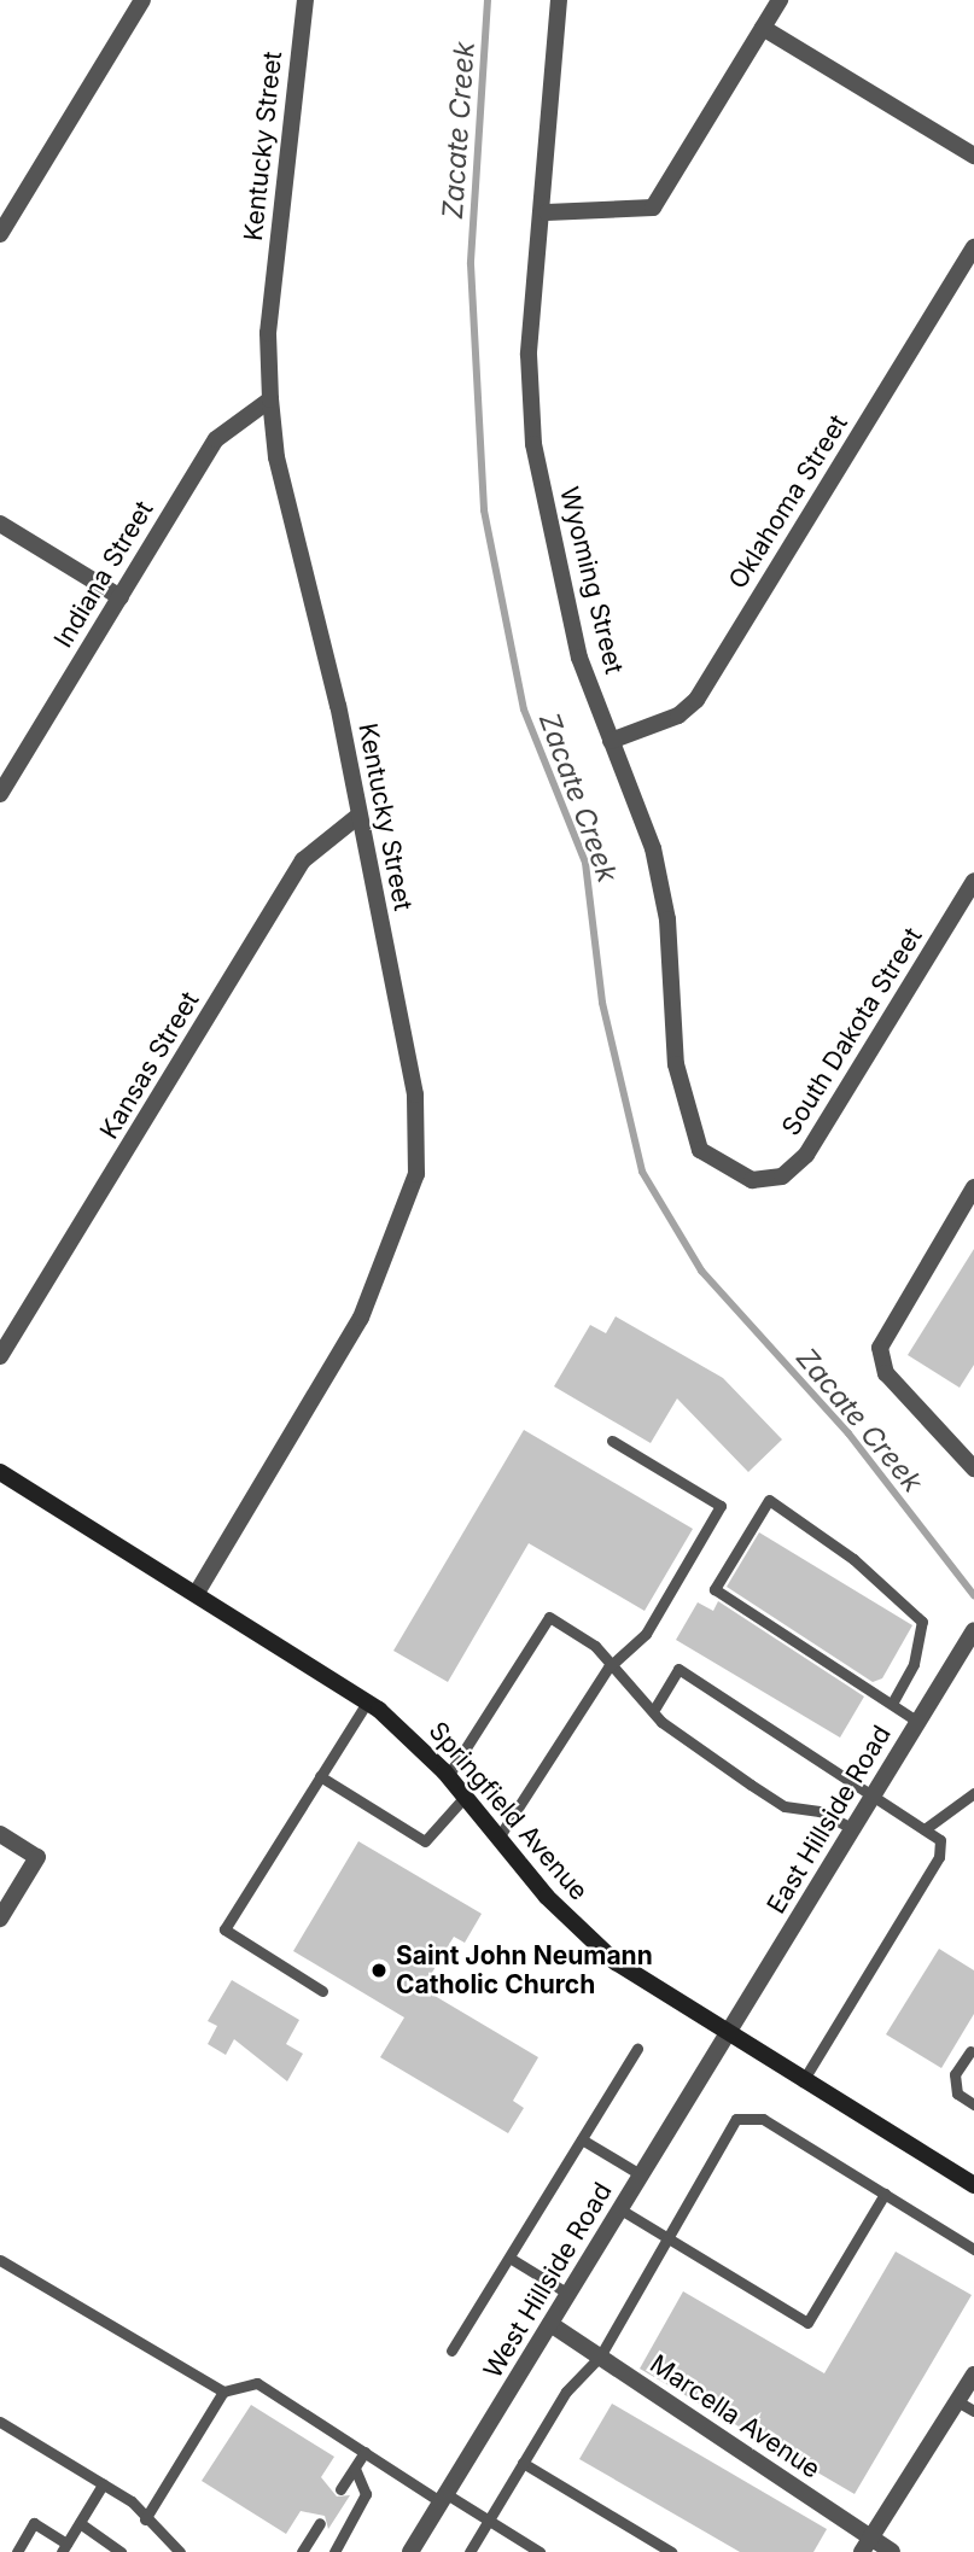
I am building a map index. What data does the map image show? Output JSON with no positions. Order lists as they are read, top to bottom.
{
  "streets": {
    "main road": ["Springfield Avenue"],
    "street": [
      "Kentucky Street",
      "Oklahoma Street",
      "Indiana Street",
      "Wyoming Street",
      "South Dakota Street",
      "Kansas Street",
      "East Hillside Road",
      "West Hillside Road",
      "Marcella Avenue"
    ]
  },
  "crossings": [
    ["Kentucky Street", "Indiana Street"],
    ["Kentucky Street", "Kansas Street"],
    ["Kentucky Street", "Springfield Avenue"],
    ["Oklahoma Street", "Wyoming Street"],
    ["Wyoming Street", "South Dakota Street"],
    ["Springfield Avenue", "East Hillside Road"],
    ["Springfield Avenue", "West Hillside Road"],
    ["East Hillside Road", "West Hillside Road"],
    ["West Hillside Road", "Marcella Avenue"]
  ],
  "water": ["Zacate Creek"],
  "places": ["Saint John Neumann Catholic Church"]
}
